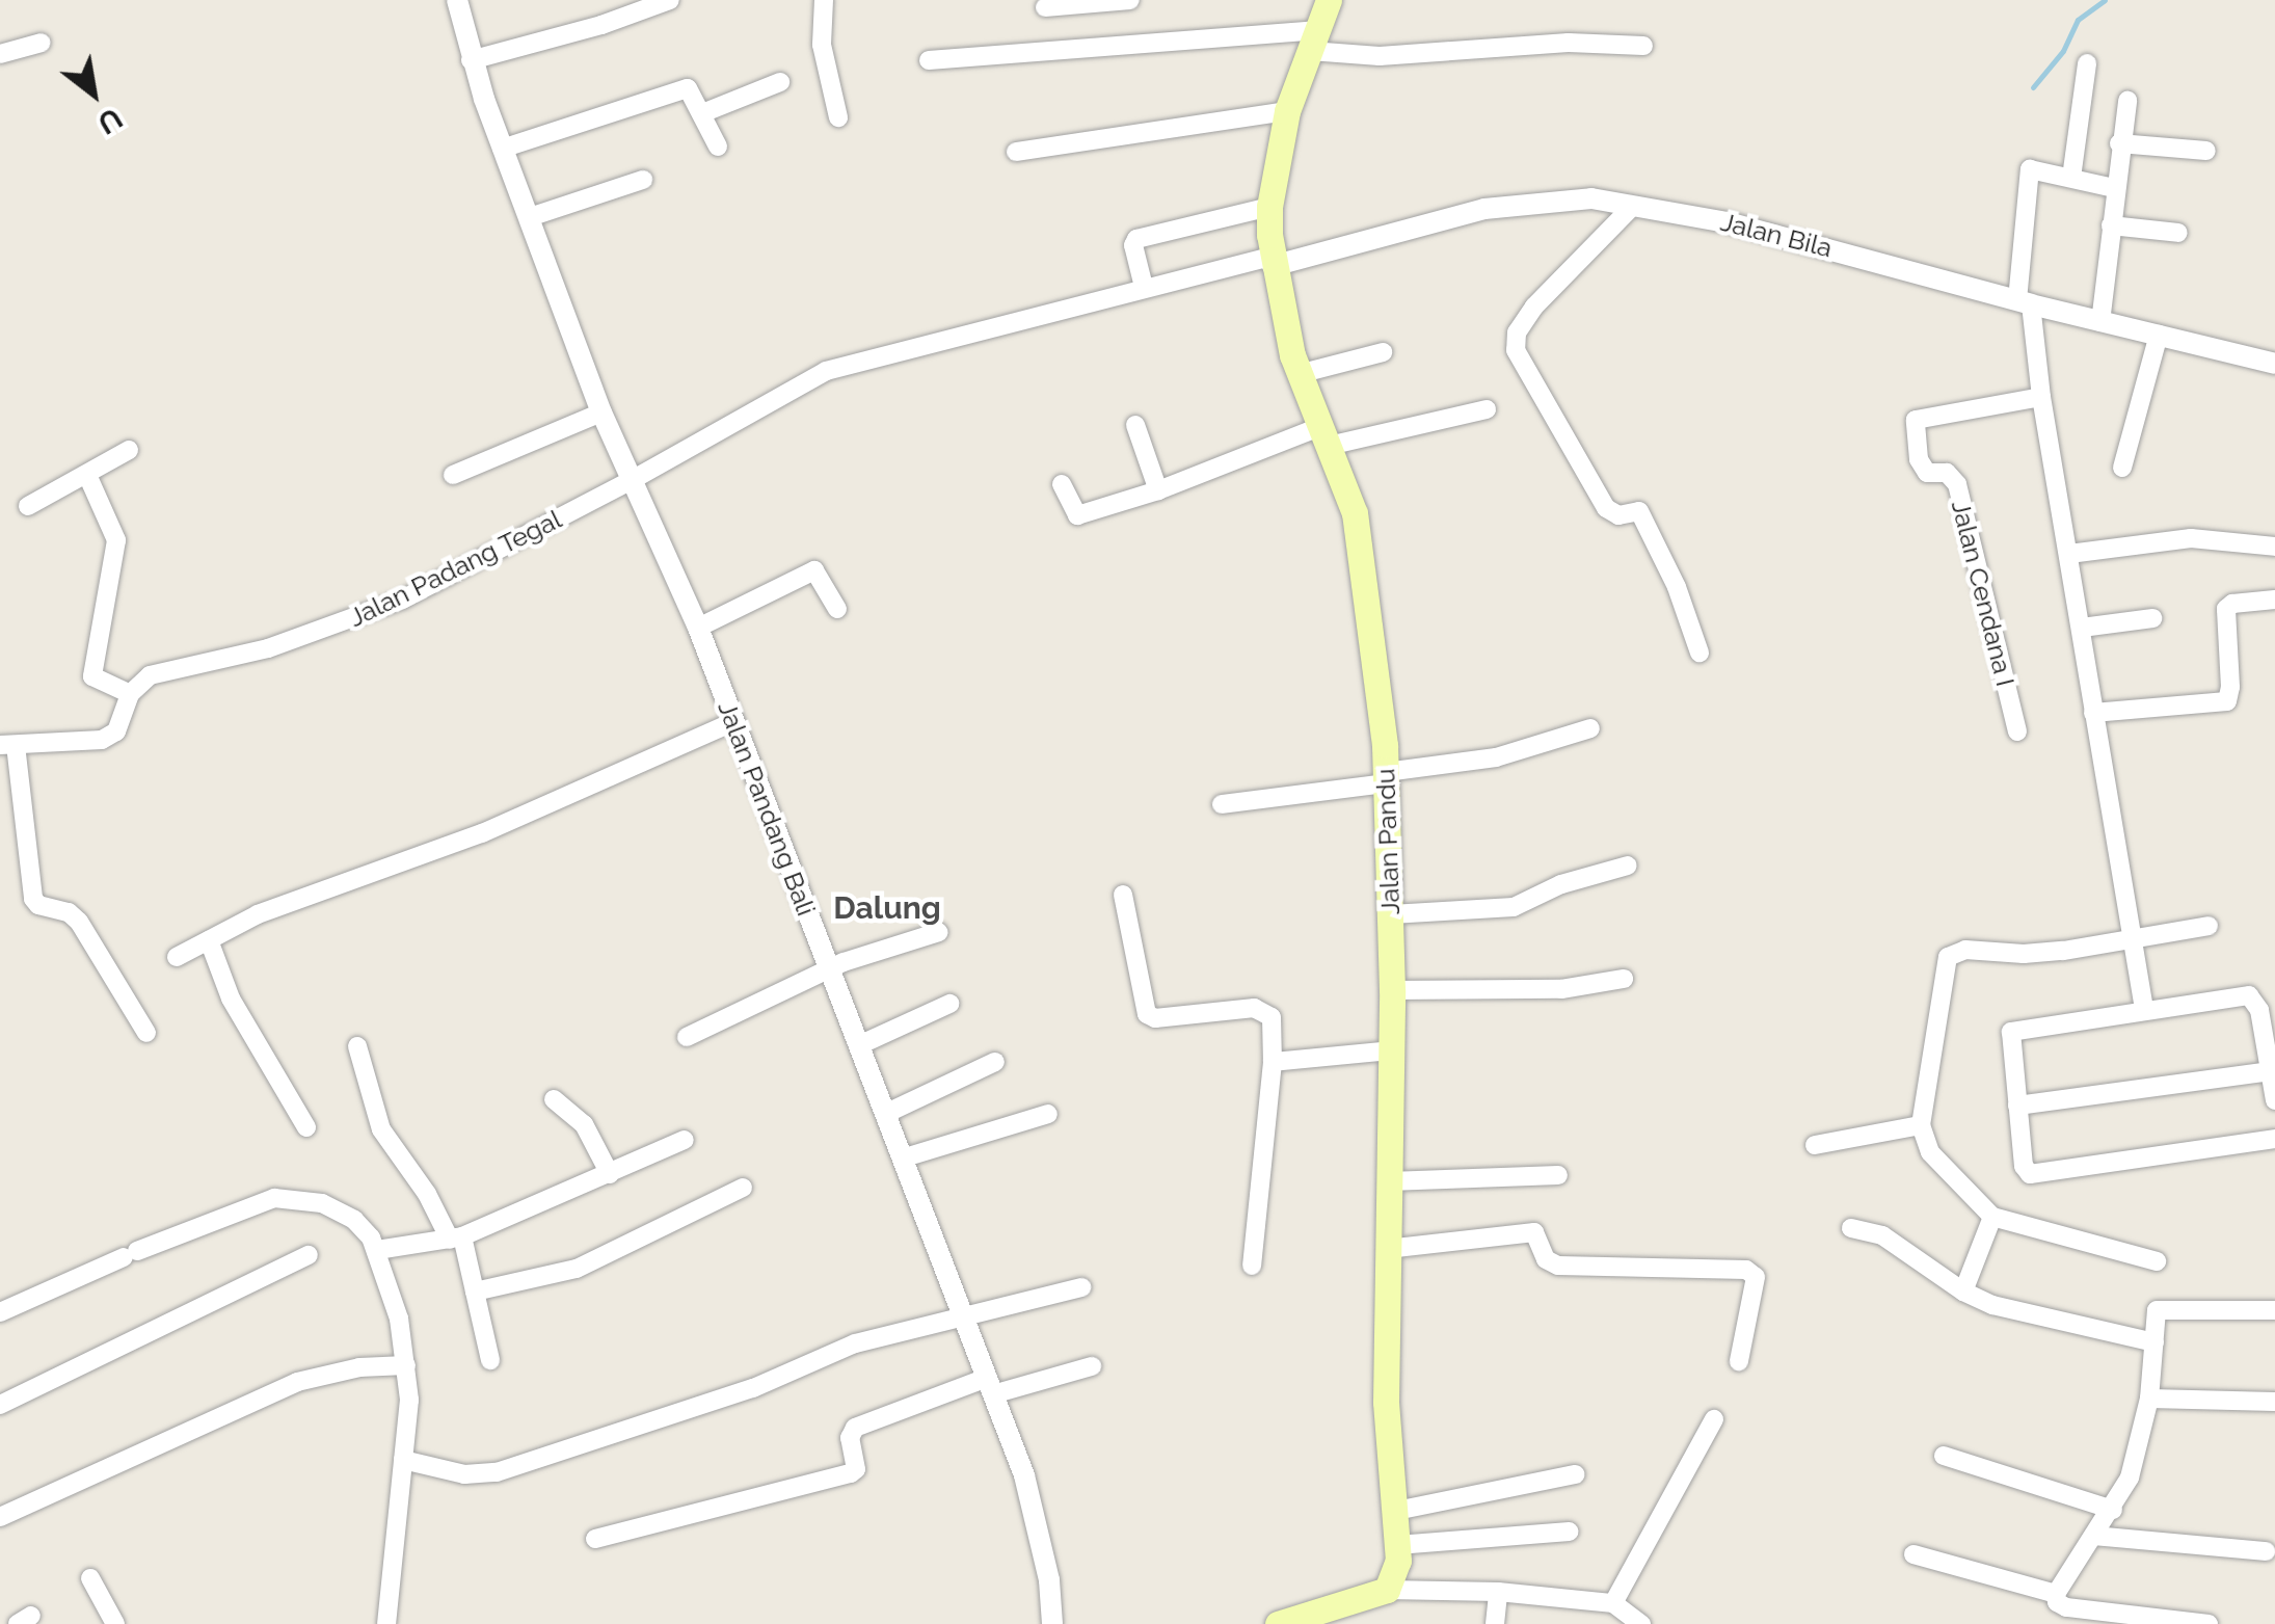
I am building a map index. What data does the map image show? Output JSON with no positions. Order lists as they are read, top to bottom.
{
  "streets": {
    "main road": ["Jalan Pandu"],
    "street": [
      "Jalan Bila",
      "Jalan Padang Tegal",
      "Jalan Cendana I",
      "Jalan Pandang Bali"
    ]
  },
  "crossings": [
    ["Jalan Bila", "Jalan Padang Tegal"],
    ["Jalan Bila", "Jalan Pandu"],
    ["Jalan Padang Tegal", "Jalan Pandang Bali"],
    ["Jalan Padang Tegal", "Jalan Pandu"]
  ],
  "districts": ["Dalung"],
  "north": "bottom right"
}
